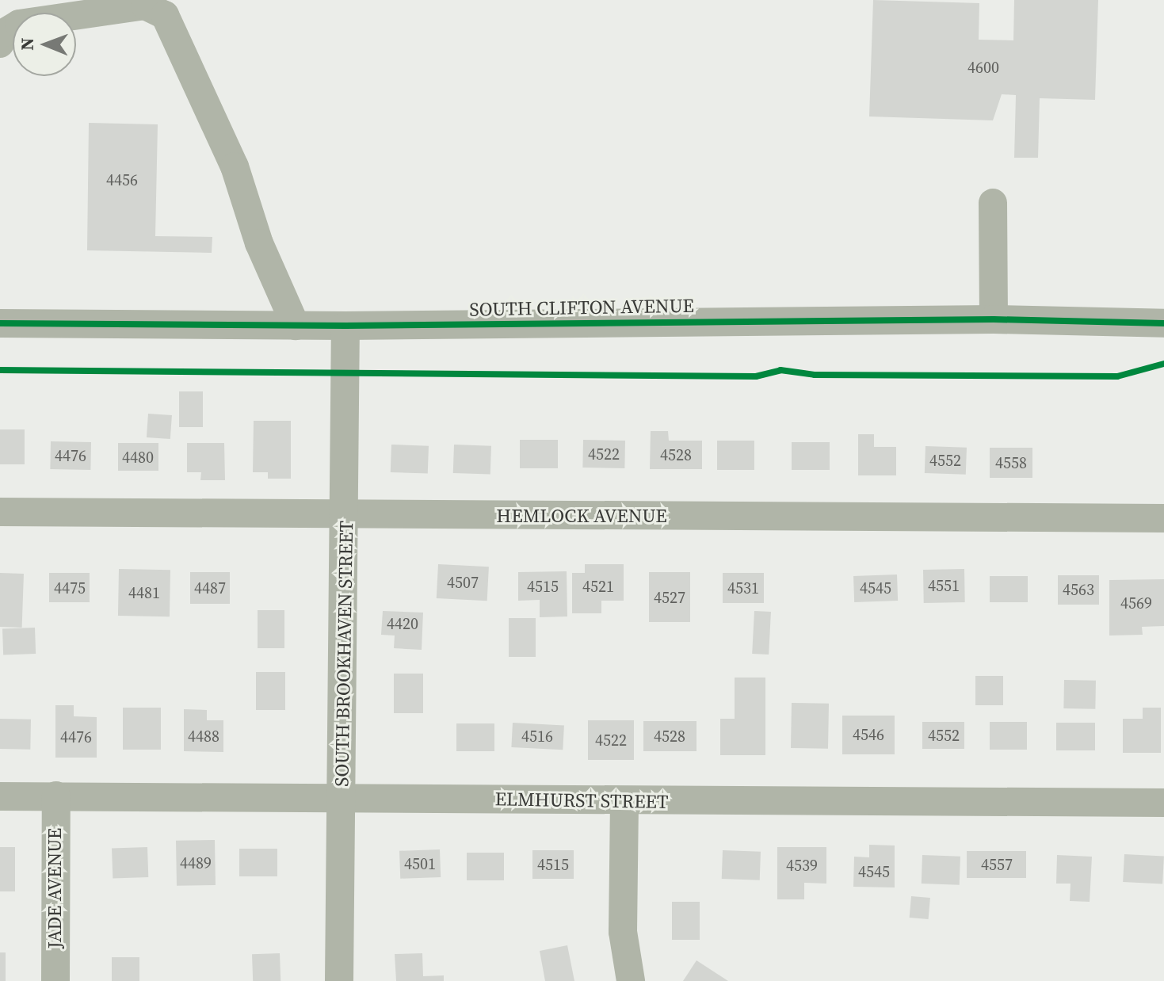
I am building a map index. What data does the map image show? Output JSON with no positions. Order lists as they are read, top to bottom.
{
  "streets": {
    "street": [
      "SOUTH CLIFTON AVENUE",
      "HEMLOCK AVENUE",
      "SOUTH BROOKHAVEN STREET",
      "ELMHURST STREET",
      "JADE AVENUE"
    ]
  },
  "crossings": [
    ["SOUTH CLIFTON AVENUE", "SOUTH BROOKHAVEN STREET"],
    ["HEMLOCK AVENUE", "SOUTH BROOKHAVEN STREET"],
    ["SOUTH BROOKHAVEN STREET", "ELMHURST STREET"],
    ["ELMHURST STREET", "JADE AVENUE"]
  ],
  "house_numbers": [
    "4600",
    "4456",
    "4522",
    "4528",
    "4476",
    "4480",
    "4552",
    "4558",
    "4507",
    "4551",
    "4515",
    "4521",
    "4475",
    "4487",
    "4531",
    "4545",
    "4563",
    "4481",
    "4527",
    "4569",
    "4420",
    "4546",
    "4552",
    "4488",
    "4516",
    "4528",
    "4476",
    "4522",
    "4489",
    "4501",
    "4515",
    "4557",
    "4539",
    "4545"
  ],
  "north": "left"
}
